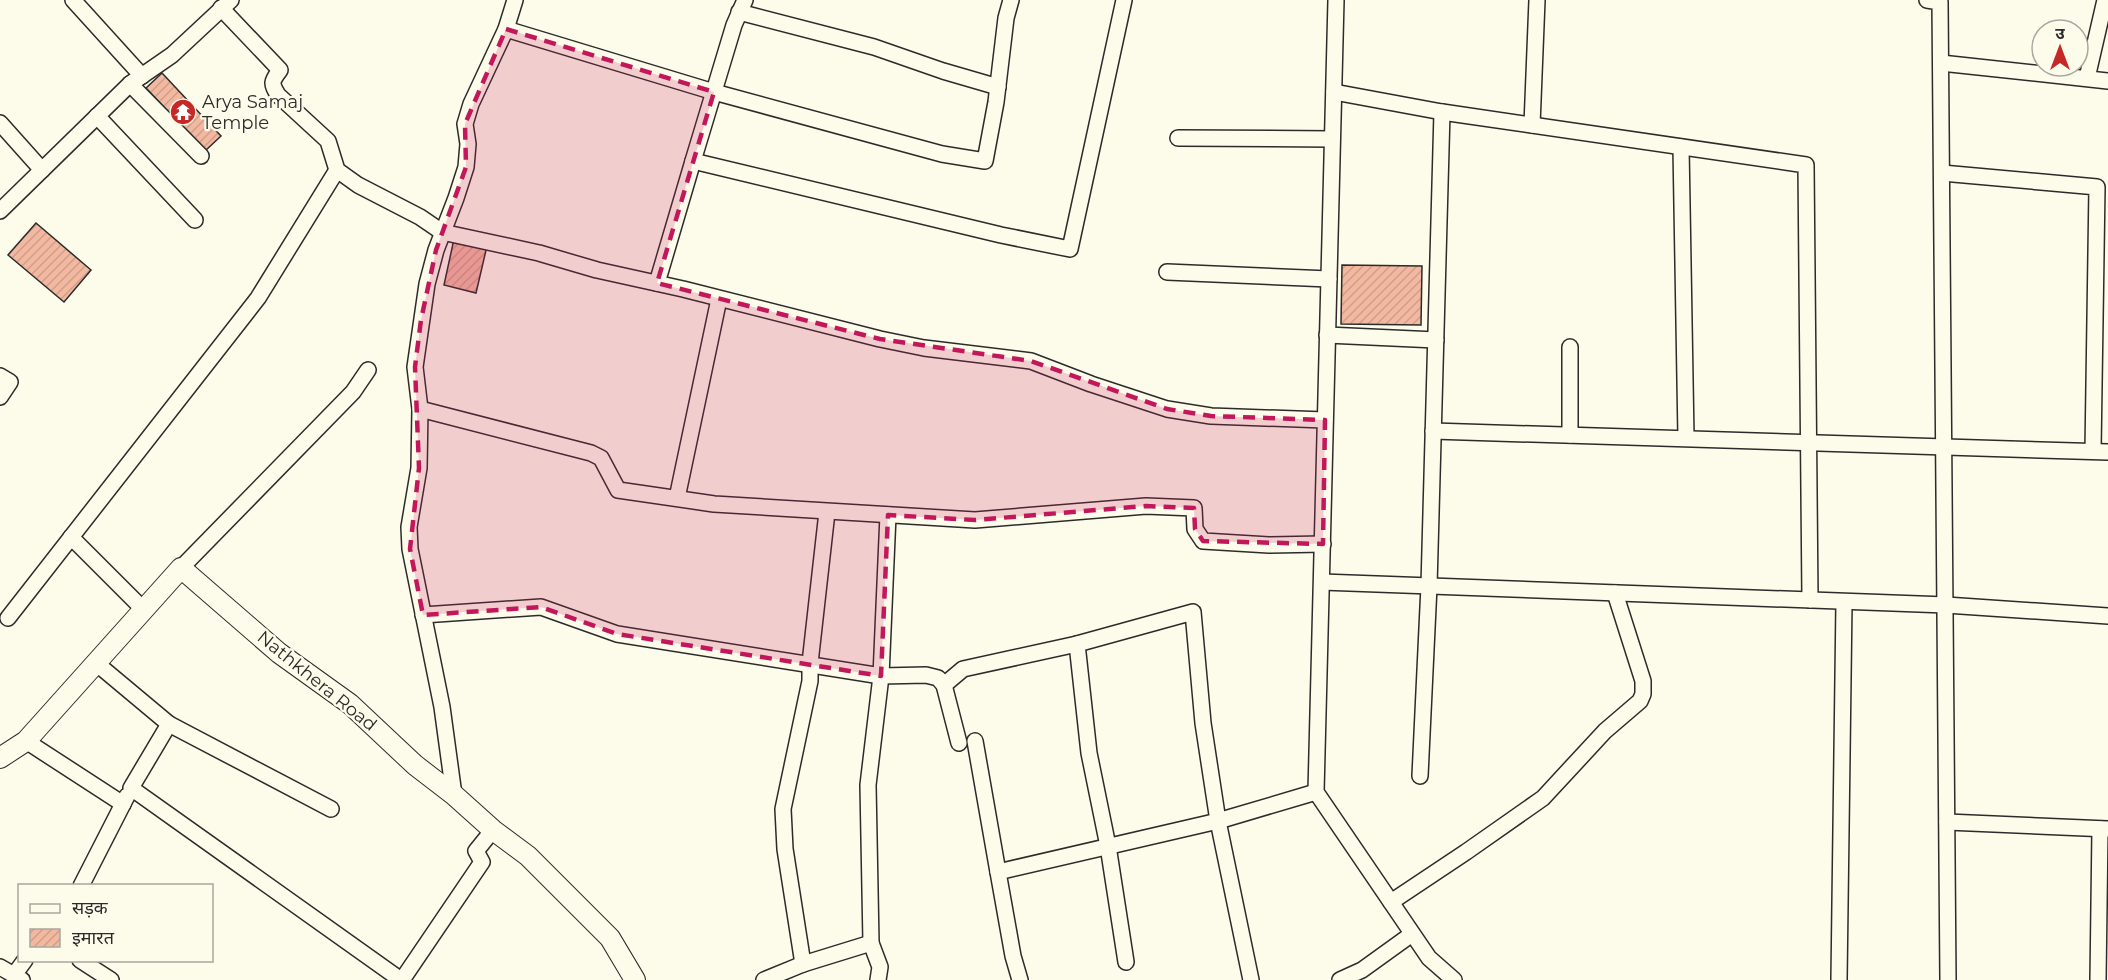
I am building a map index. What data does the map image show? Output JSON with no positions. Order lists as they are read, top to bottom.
{
  "streets": {
    "street": ["Nathkhera Road"]
  },
  "places": {
    "temple": ["Arya Samaj Temple"]
  },
  "legend": ["सड़क", "इमारत"],
  "north": "top"
}
